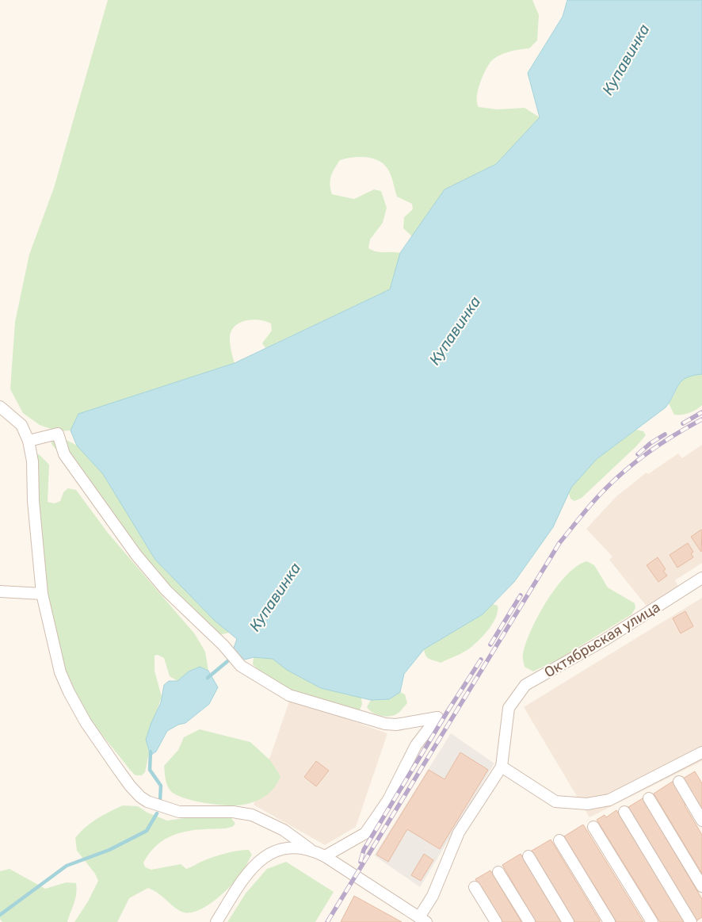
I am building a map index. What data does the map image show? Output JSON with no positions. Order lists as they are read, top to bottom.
{
  "streets": {
    "street": ["Октябрьская улица"]
  },
  "water": ["Купавинка"]
}
